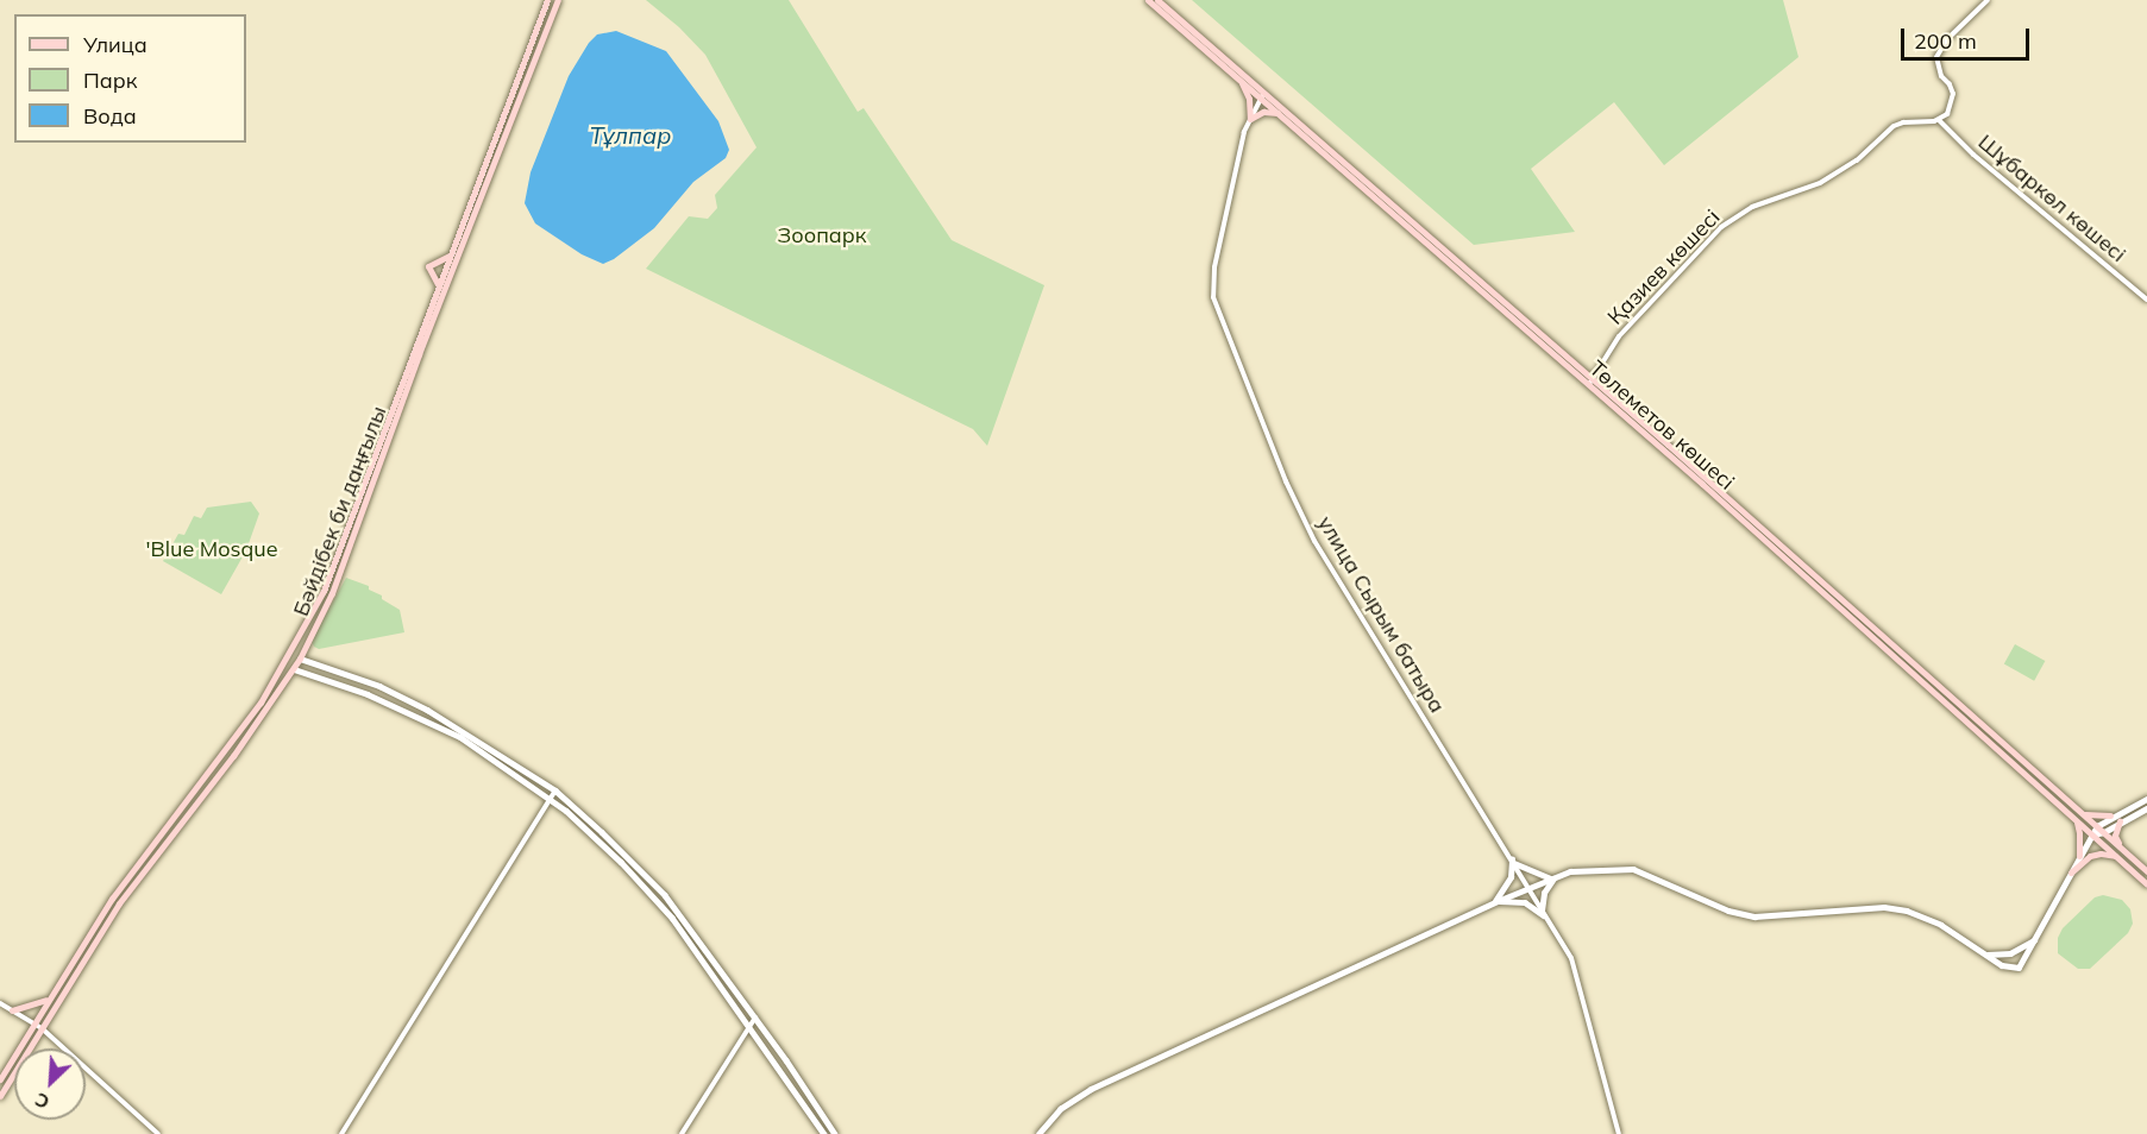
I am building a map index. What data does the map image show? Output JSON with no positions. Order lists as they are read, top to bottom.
{
  "streets": {
    "main road": ["Төлеметов көшесі", "Бәйдібек би даңғылы"],
    "street": ["Шұбаркөл көшесі", "Қазиев көшесі", "улица Сырым батыра"]
  },
  "crossings": [
    ["Шұбаркөл көшесі", "Қазиев көшесі"],
    ["Қазиев көшесі", "Төлеметов көшесі"],
    ["Төлеметов көшесі", "улица Сырым батыра"]
  ],
  "water": ["Тұлпар"],
  "parks": ["Зоопарк", "'Blue Mosque"],
  "legend": ["Улица", "Парк", "Вода"],
  "scale_bar": "200 m",
  "north": "bottom left"
}
